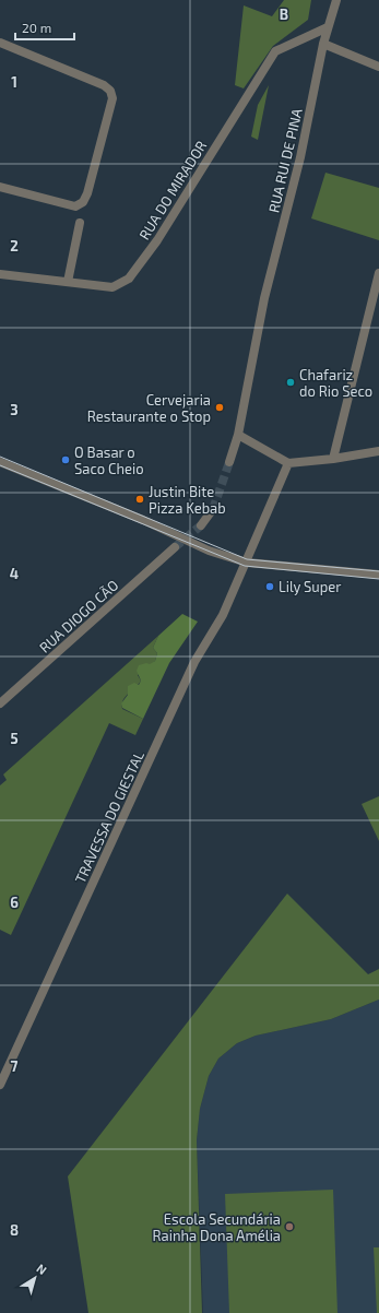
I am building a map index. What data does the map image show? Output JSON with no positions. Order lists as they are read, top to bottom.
{
  "streets": {
    "street": [
      "RUA RUI DE PINA",
      "RUA DO MIRADOR",
      "RUA DIOGO CÃO",
      "TRAVESSA DO GIESTAL"
    ]
  },
  "crossings": [
    ["RUA RUI DE PINA", "RUA DO MIRADOR"]
  ],
  "places": [
    "Chafariz do Rio Seco",
    "Cervejaria Restaurante o Stop",
    "O Basar o Saco Cheio",
    "Justin Bite Pizza Kebab",
    "Lily Super",
    "Escola Secundária Rainha Dona Amélia"
  ],
  "scale_bar": "20 m",
  "north": "top right",
  "grid": {
    "columns": ["B"],
    "rows": [
      "1",
      "2",
      "3",
      "4",
      "5",
      "6",
      "7",
      "8"
    ]
  }
}
